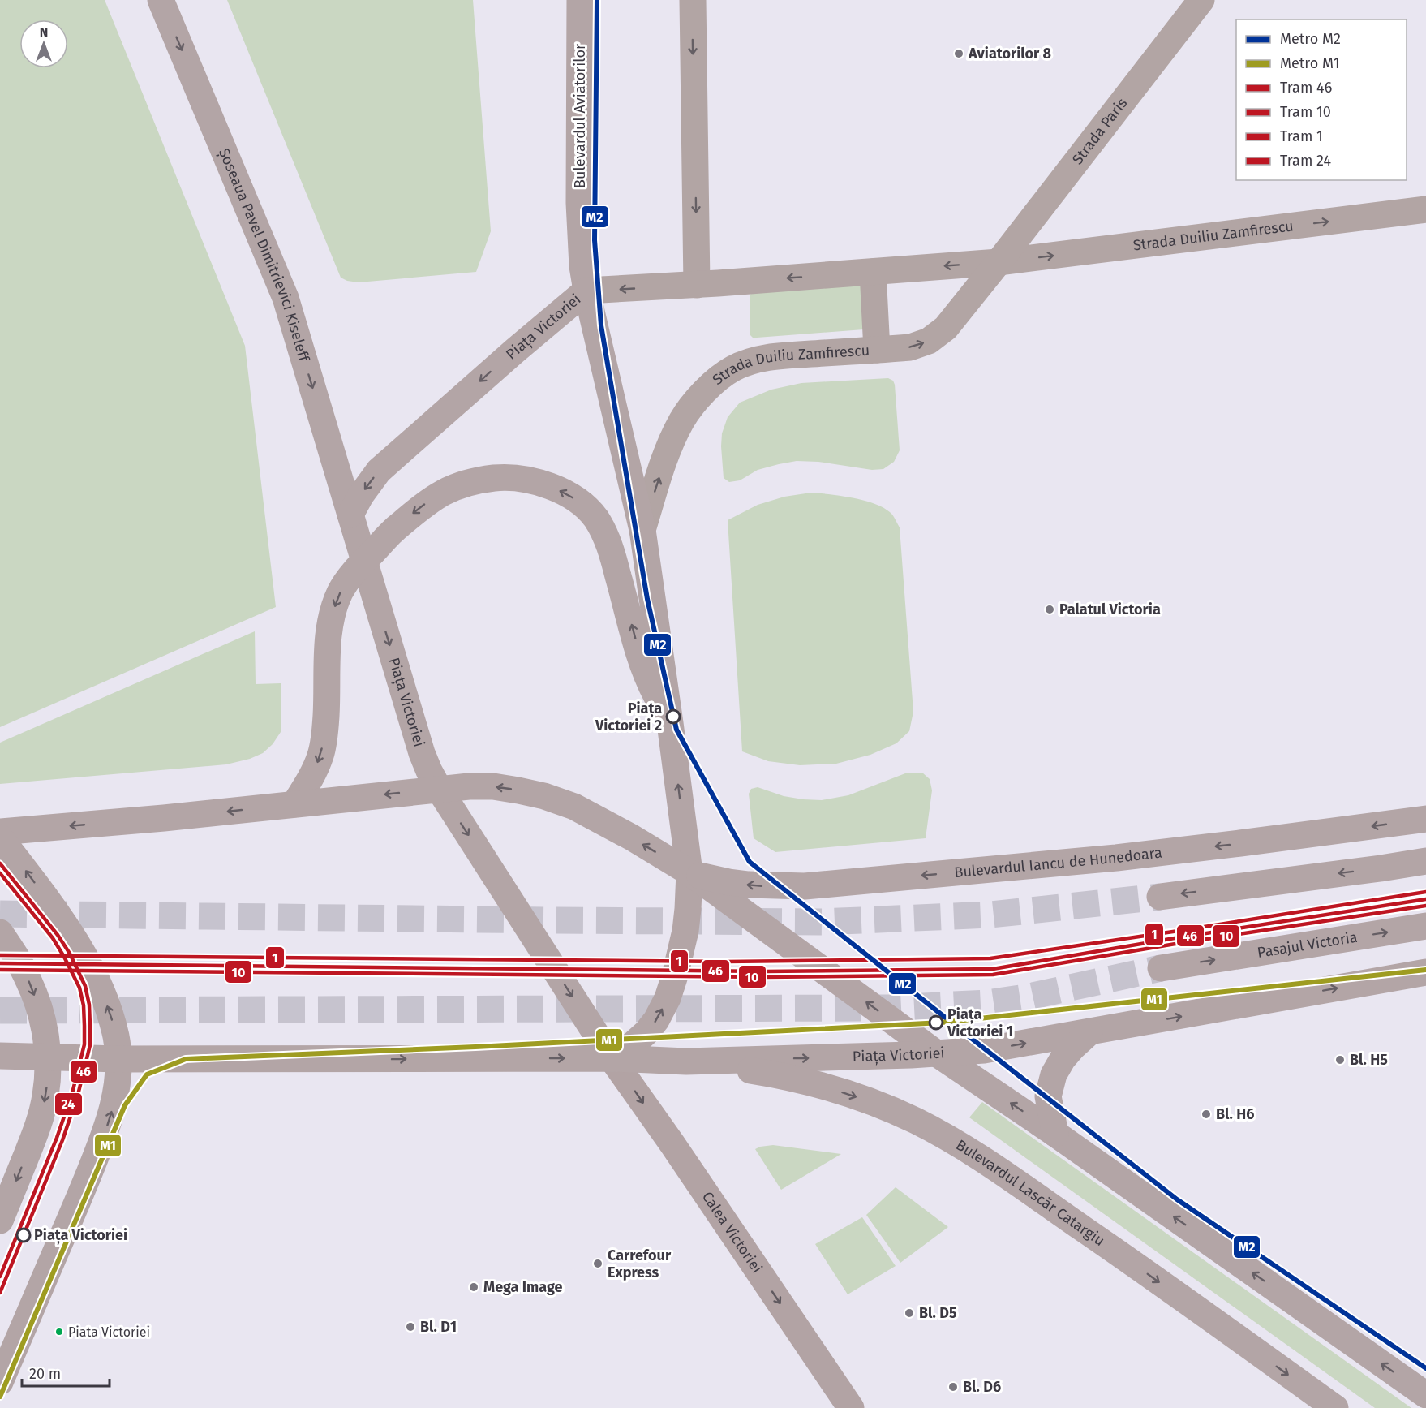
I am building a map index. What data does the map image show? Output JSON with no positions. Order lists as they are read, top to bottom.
{
  "streets": {
    "main road": [
      "Bulevardul Aviatorilor",
      "Șoseaua Pavel Dimitrievici Kiseleff",
      "Piața Victoriei",
      "Bulevardul Iancu de Hunedoara",
      "Pasajul Victoria",
      "Bulevardul Lascăr Catargiu",
      "Calea Victoriei"
    ],
    "street": ["Strada Paris", "Strada Duiliu Zamfirescu"]
  },
  "crossings": [
    ["Bulevardul Aviatorilor", "Strada Duiliu Zamfirescu"],
    ["Bulevardul Aviatorilor", "Piața Victoriei"],
    ["Strada Paris", "Strada Duiliu Zamfirescu"],
    ["Strada Duiliu Zamfirescu", "Piața Victoriei"],
    ["Șoseaua Pavel Dimitrievici Kiseleff", "Piața Victoriei"],
    ["Piața Victoriei", "Bulevardul Iancu de Hunedoara"],
    ["Piața Victoriei", "Bulevardul Lascăr Catargiu"],
    ["Piața Victoriei", "Calea Victoriei"]
  ],
  "one_way": ["Șoseaua Pavel Dimitrievici Kiseleff", "Calea Victoriei"],
  "places": [
    "Aviatorilor 8",
    "Palatul Victoria",
    "Piața Victoriei 2",
    "Piața Victoriei 1",
    "Bl. H5",
    "Bl. H6",
    "Piața Victoriei",
    "Carrefour Express",
    "Mega Image",
    "Bl. D5",
    "Bl. D1",
    "Piata Victoriei",
    "Bl. D6"
  ],
  "lines": [
    "metro line M2",
    "tram line 46",
    "tram line 24",
    "tram line 1",
    "tram line 10",
    "metro line M1"
  ],
  "legend": [
    "Metro M2",
    "Metro M1",
    "Tram 46",
    "Tram 10",
    "Tram 1",
    "Tram 24"
  ],
  "scale_bar": "20 m",
  "north": "top"
}
